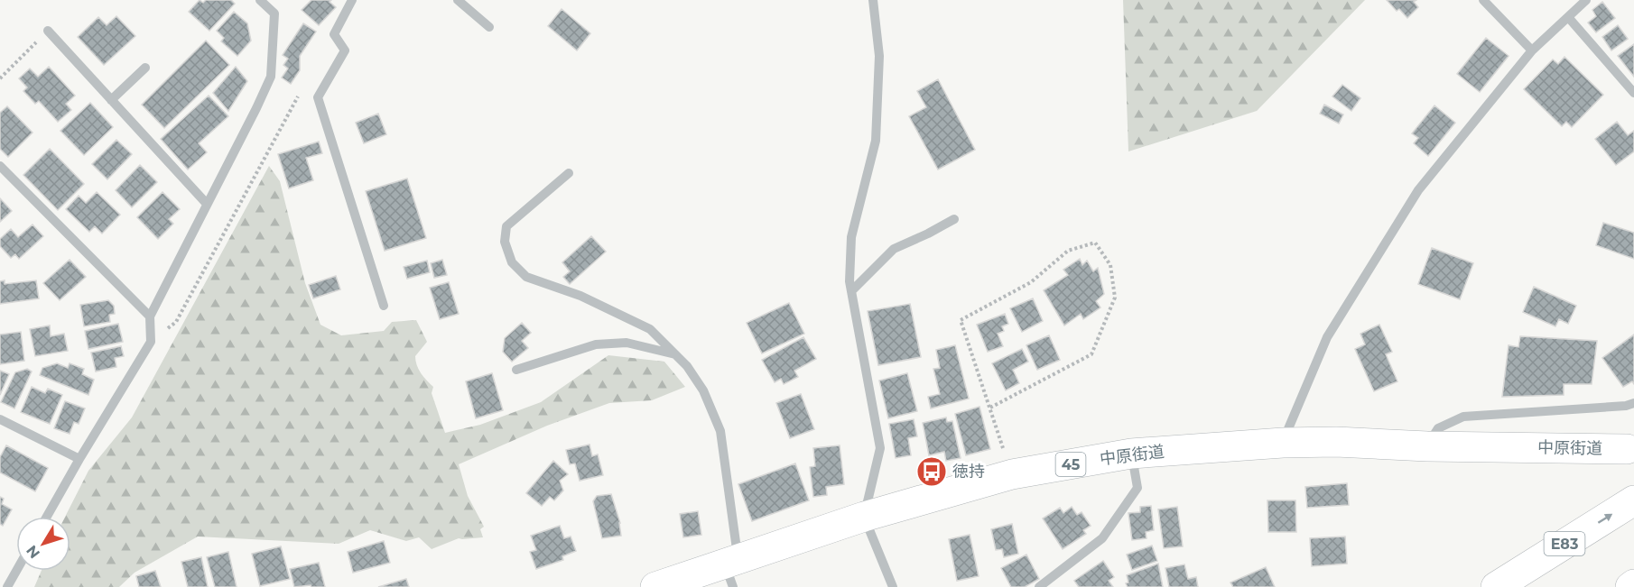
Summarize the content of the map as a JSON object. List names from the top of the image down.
{
  "streets": {
    "main road": ["中原街道", "45", "E83"]
  },
  "places": {
    "bus stop": ["徳持"]
  },
  "north": "bottom left"
}
